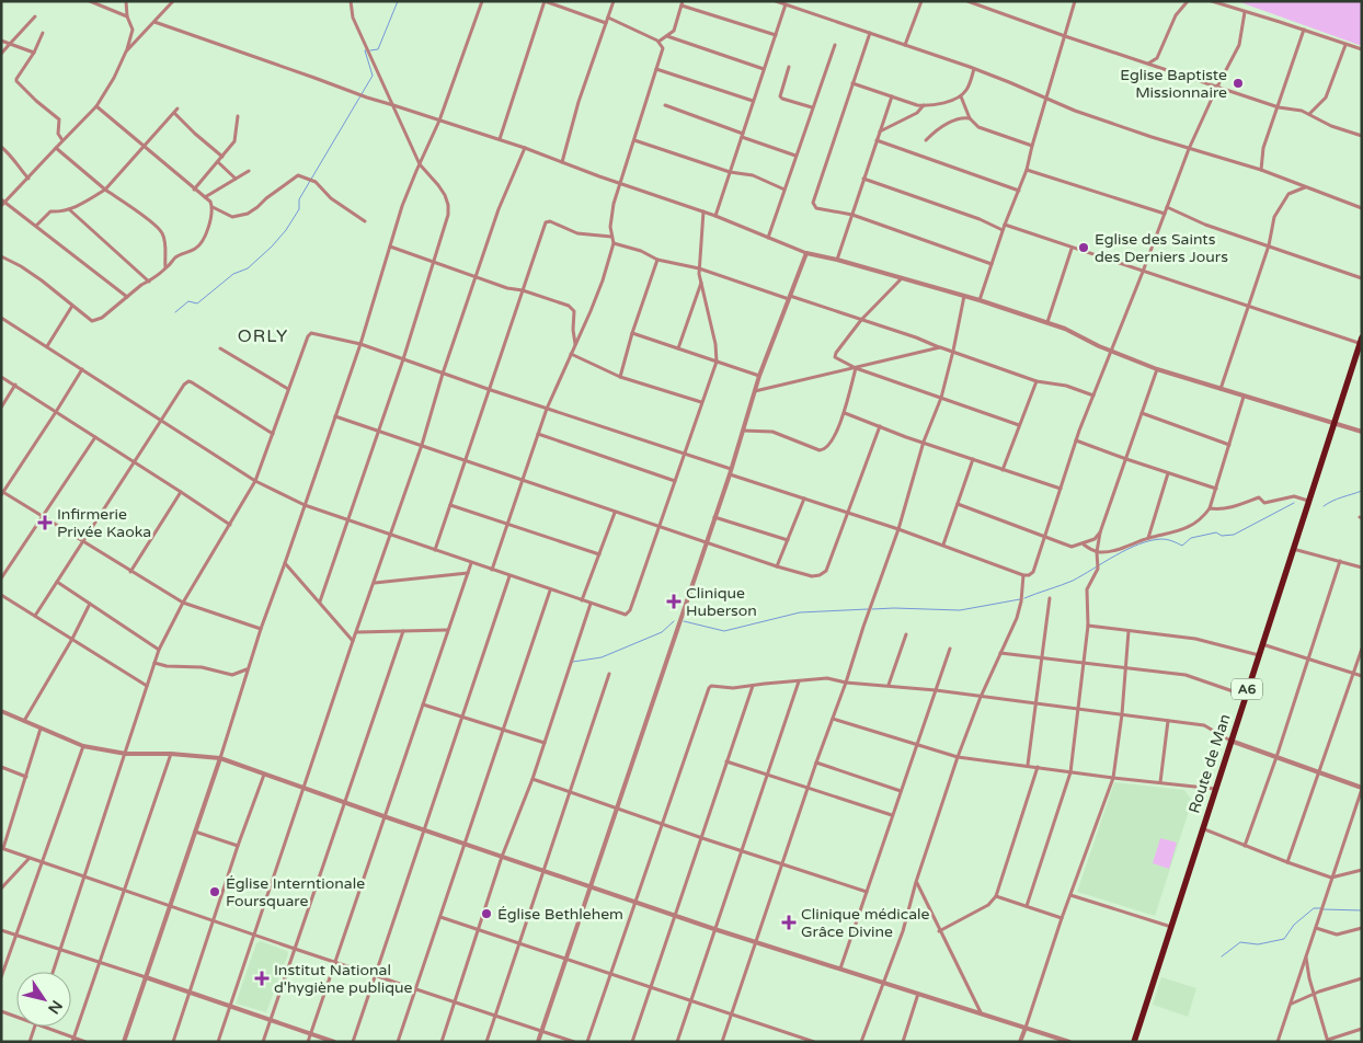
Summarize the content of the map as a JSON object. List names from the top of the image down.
{
  "streets": {
    "highway": ["A6", "Route de Man"]
  },
  "districts": ["ORLY"],
  "places": {
    "other": [
      "Eglise Baptiste Missionnaire",
      "Eglise des Saints des Derniers Jours",
      "Église Interntionale Foursquare",
      "Église Bethlehem"
    ],
    "health": [
      "Infirmerie Privée Kaoka",
      "Clinique Huberson",
      "Clinique médicale Grâce Divine",
      "Institut National d'hygiène publique"
    ]
  },
  "north": "bottom right"
}
